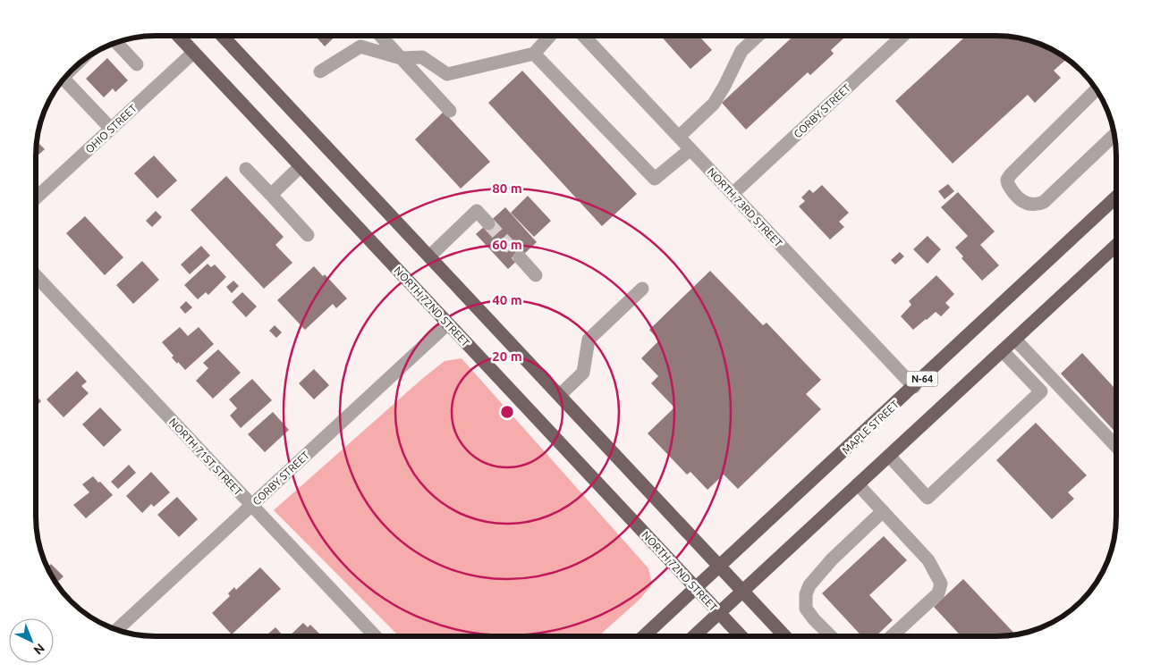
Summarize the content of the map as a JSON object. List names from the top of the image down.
{
  "streets": {
    "main road": ["NORTH 72ND STREET", "N-64", "MAPLE STREET"],
    "street": [
      "CORBY STREET",
      "OHIO STREET",
      "NORTH 73RD STREET",
      "NORTH 71ST STREET"
    ]
  },
  "crossings": [
    ["CORBY STREET", "NORTH 73RD STREET"],
    ["CORBY STREET", "NORTH 72ND STREET"],
    ["CORBY STREET", "NORTH 71ST STREET"],
    ["OHIO STREET", "NORTH 72ND STREET"],
    ["NORTH 73RD STREET", "MAPLE STREET"],
    ["NORTH 72ND STREET", "MAPLE STREET"]
  ],
  "north": "bottom right",
  "rings": [
    "80 m",
    "60 m",
    "40 m",
    "20 m"
  ]
}
